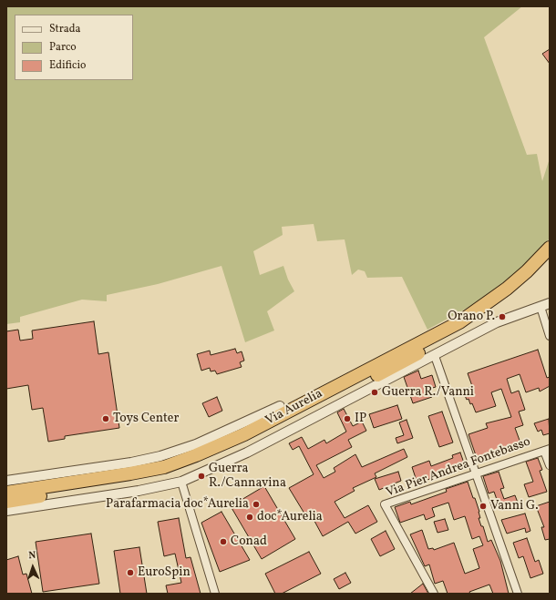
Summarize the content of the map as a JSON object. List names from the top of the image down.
{
  "streets": {
    "highway": ["Via Aurelia"],
    "street": ["Via Pier Andrea Fontebasso"]
  },
  "places": [
    "Orano P.",
    "Guerra R./Vanni",
    "Toys Center",
    "IP",
    "Guerra R./Cannavina",
    "Parafarmacia doc*Aurelia",
    "Vanni G.",
    "doc*Aurelia",
    "Conad",
    "EuroSpin"
  ],
  "legend": ["Strada", "Parco", "Edificio"],
  "north": "top"
}
